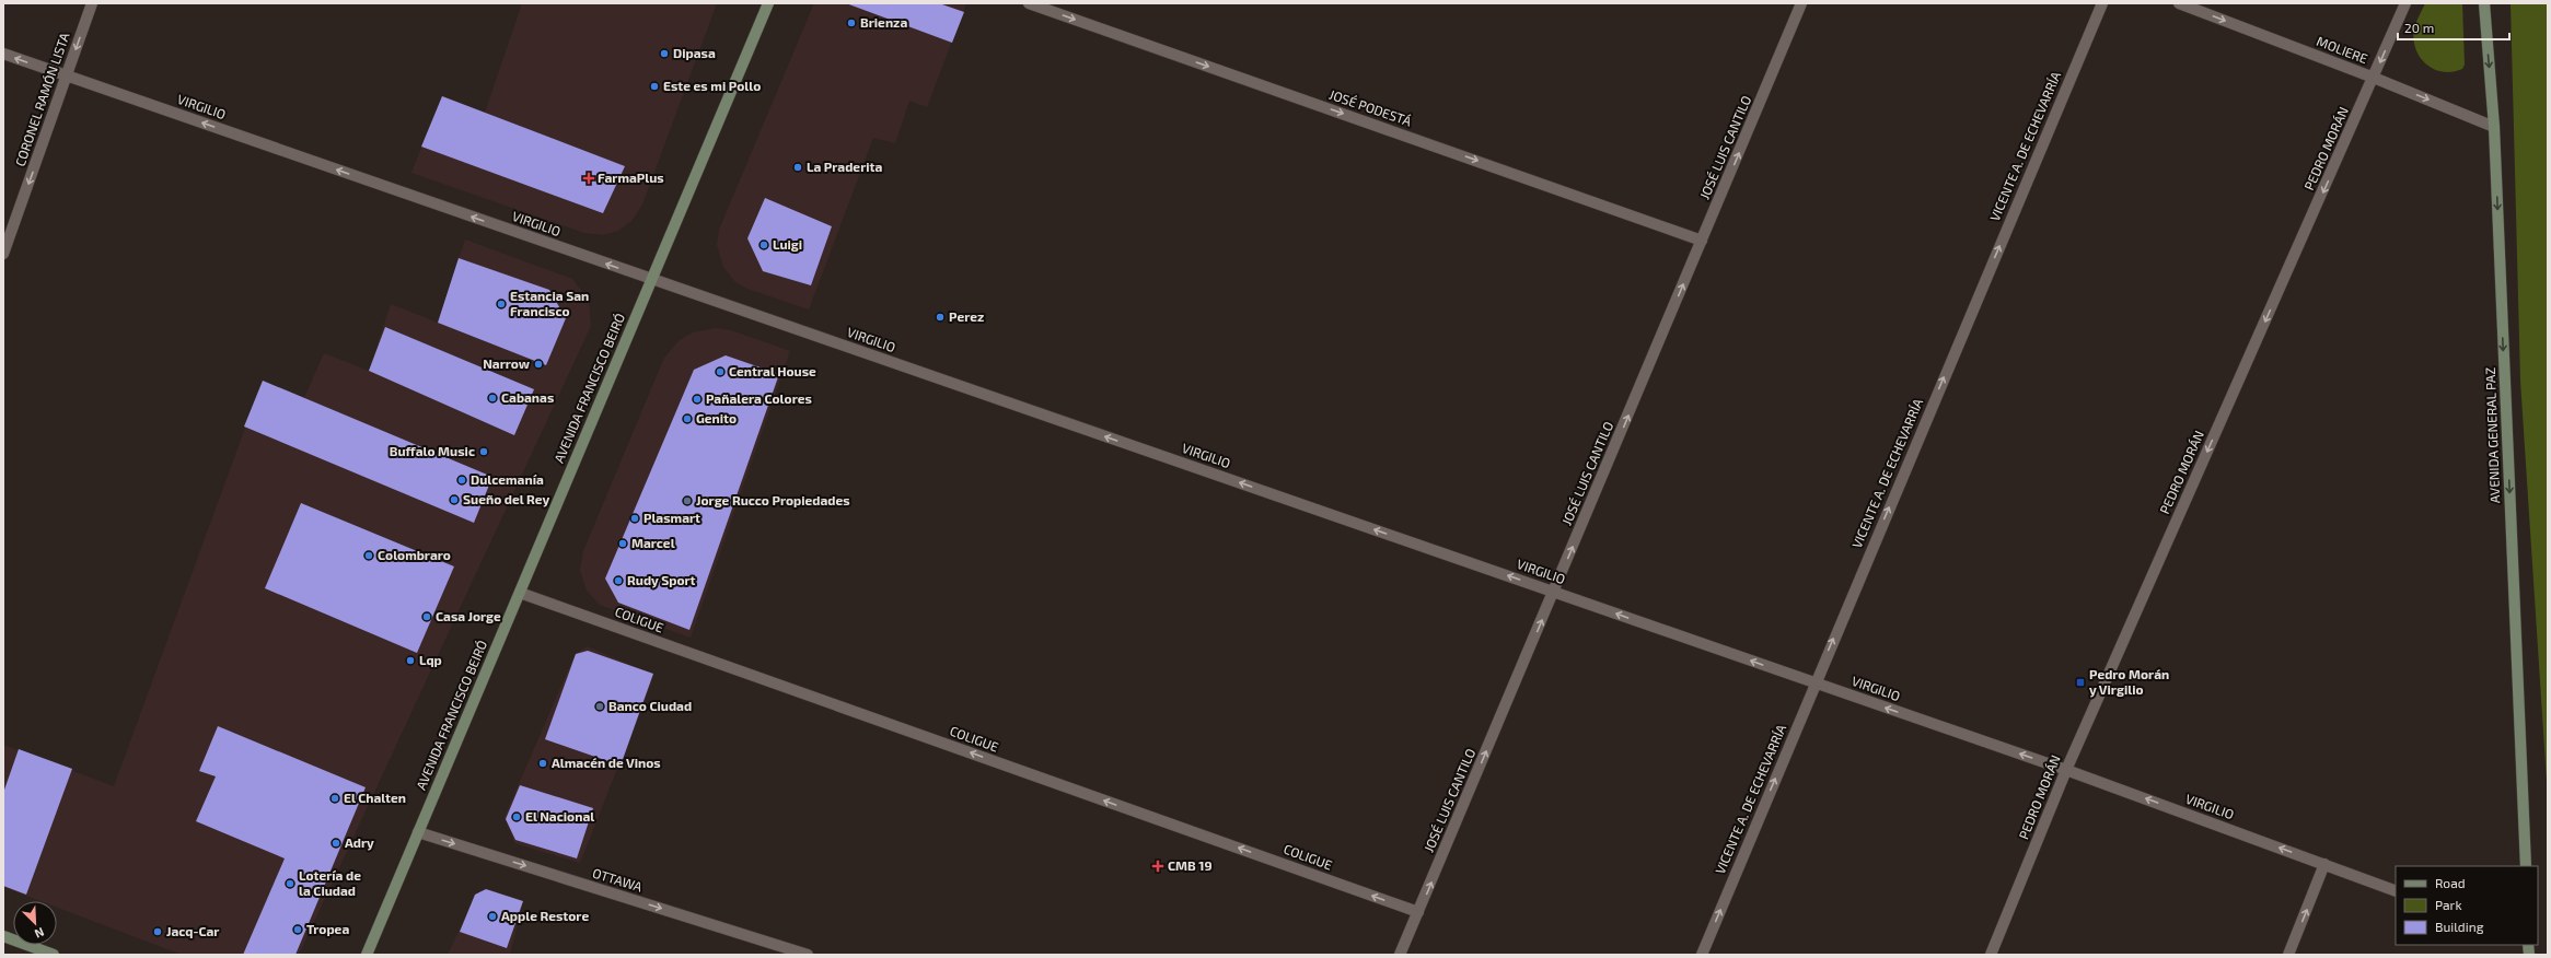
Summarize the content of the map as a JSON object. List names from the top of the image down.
{
  "streets": {
    "main road": ["AVENIDA FRANCISCO BEIRÓ", "AVENIDA GENERAL PAZ"],
    "street": [
      "MOLIERE",
      "CORONEL RAMÓN LISTA",
      "VIRGILIO",
      "JOSÉ PODESTÁ",
      "VICENTE A. DE ECHEVARRÍA",
      "JOSÉ LUIS CANTILO",
      "PEDRO MORÁN",
      "COLIGUE",
      "OTTAWA"
    ]
  },
  "crossings": [
    ["MOLIERE", "PEDRO MORÁN"],
    ["MOLIERE", "AVENIDA GENERAL PAZ"],
    ["CORONEL RAMÓN LISTA", "VIRGILIO"],
    ["VIRGILIO", "VICENTE A. DE ECHEVARRÍA"],
    ["VIRGILIO", "JOSÉ LUIS CANTILO"],
    ["VIRGILIO", "PEDRO MORÁN"],
    ["VIRGILIO", "AVENIDA FRANCISCO BEIRÓ"],
    ["JOSÉ PODESTÁ", "JOSÉ LUIS CANTILO"],
    ["JOSÉ LUIS CANTILO", "COLIGUE"],
    ["AVENIDA FRANCISCO BEIRÓ", "COLIGUE"],
    ["AVENIDA FRANCISCO BEIRÓ", "OTTAWA"]
  ],
  "one_way": [
    "MOLIERE",
    "CORONEL RAMÓN LISTA",
    "VIRGILIO",
    "JOSÉ PODESTÁ",
    "VICENTE A. DE ECHEVARRÍA",
    "JOSÉ LUIS CANTILO",
    "PEDRO MORÁN",
    "AVENIDA GENERAL PAZ",
    "COLIGUE",
    "OTTAWA"
  ],
  "places": {
    "other": [
      "Brienza",
      "Dipasa",
      "Este es mi Pollo",
      "La Praderita",
      "Luigi",
      "Estancia San Francisco",
      "Perez",
      "Narrow",
      "Central House",
      "Cabanas",
      "Pañalera Colores",
      "Genito",
      "Buffalo Music",
      "Dulcemanía",
      "Sueño del Rey",
      "Jorge Rucco Propiedades",
      "Plasmart",
      "Marcel",
      "Colombraro",
      "Rudy Sport",
      "Casa Jorge",
      "Lqp",
      "Banco Ciudad",
      "Almacén de Vinos",
      "El Chalten",
      "El Nacional",
      "Adry",
      "Lotería de la Ciudad",
      "Apple Restore",
      "Tropea",
      "Jacq-Car"
    ],
    "health": ["FarmaPlus", "CMB 19"],
    "transit": ["Pedro Morán y Virgilio"]
  },
  "legend": ["Road", "Park", "Building"],
  "scale_bar": "20 m",
  "north": "bottom right"
}
